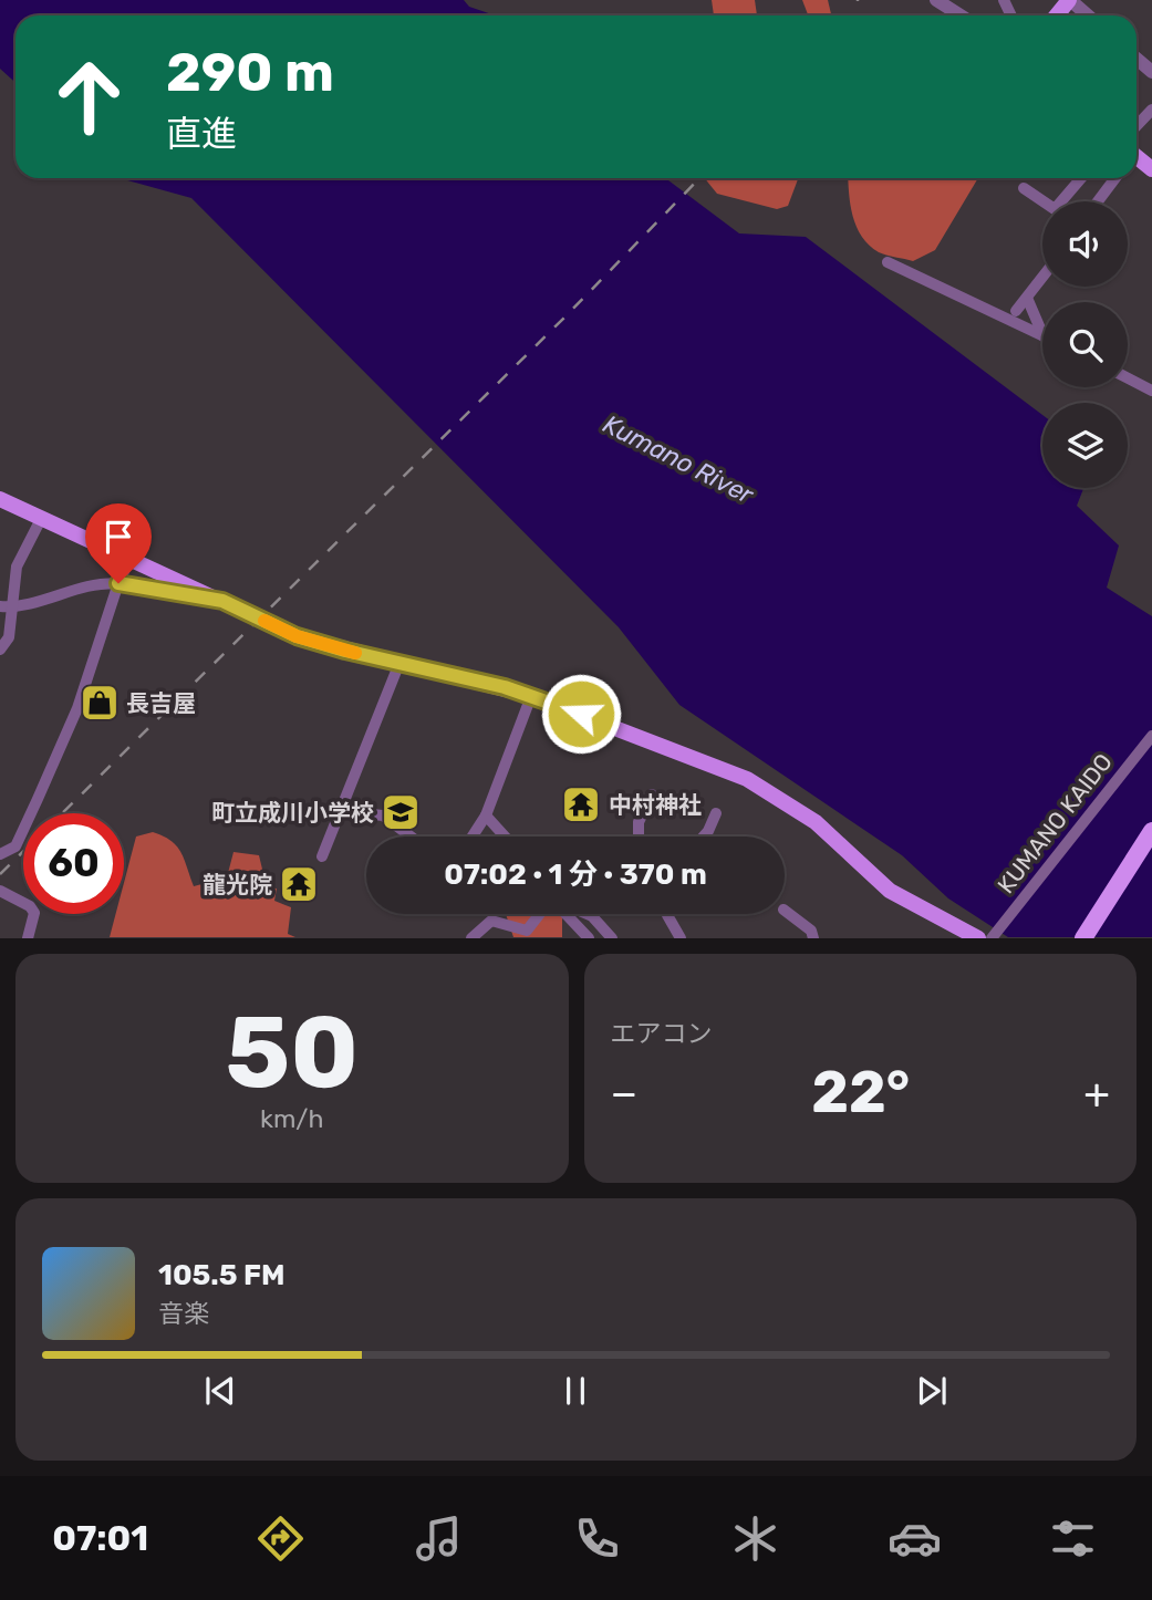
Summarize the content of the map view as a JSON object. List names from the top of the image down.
{
  "streets": {
    "street": ["KUMANO KAIDO"]
  },
  "water": ["Kumano River"],
  "places": {
    "shop": ["長吉屋"],
    "temple": ["中村神社", "龍光院"],
    "school or university": ["町立成川小学校"]
  },
  "page": {
    "turn": ["290 m", "直進"],
    "limit": "60",
    "trip": "07:02 · 1 分 · 370 m",
    "tile": [
      ["50", "km/h"],
      "エアコン"
    ],
    "heat": ["−", "22°", "+"],
    "song": ["105.5 FM", "音楽"],
    "tabs": "07:01"
  }
}
